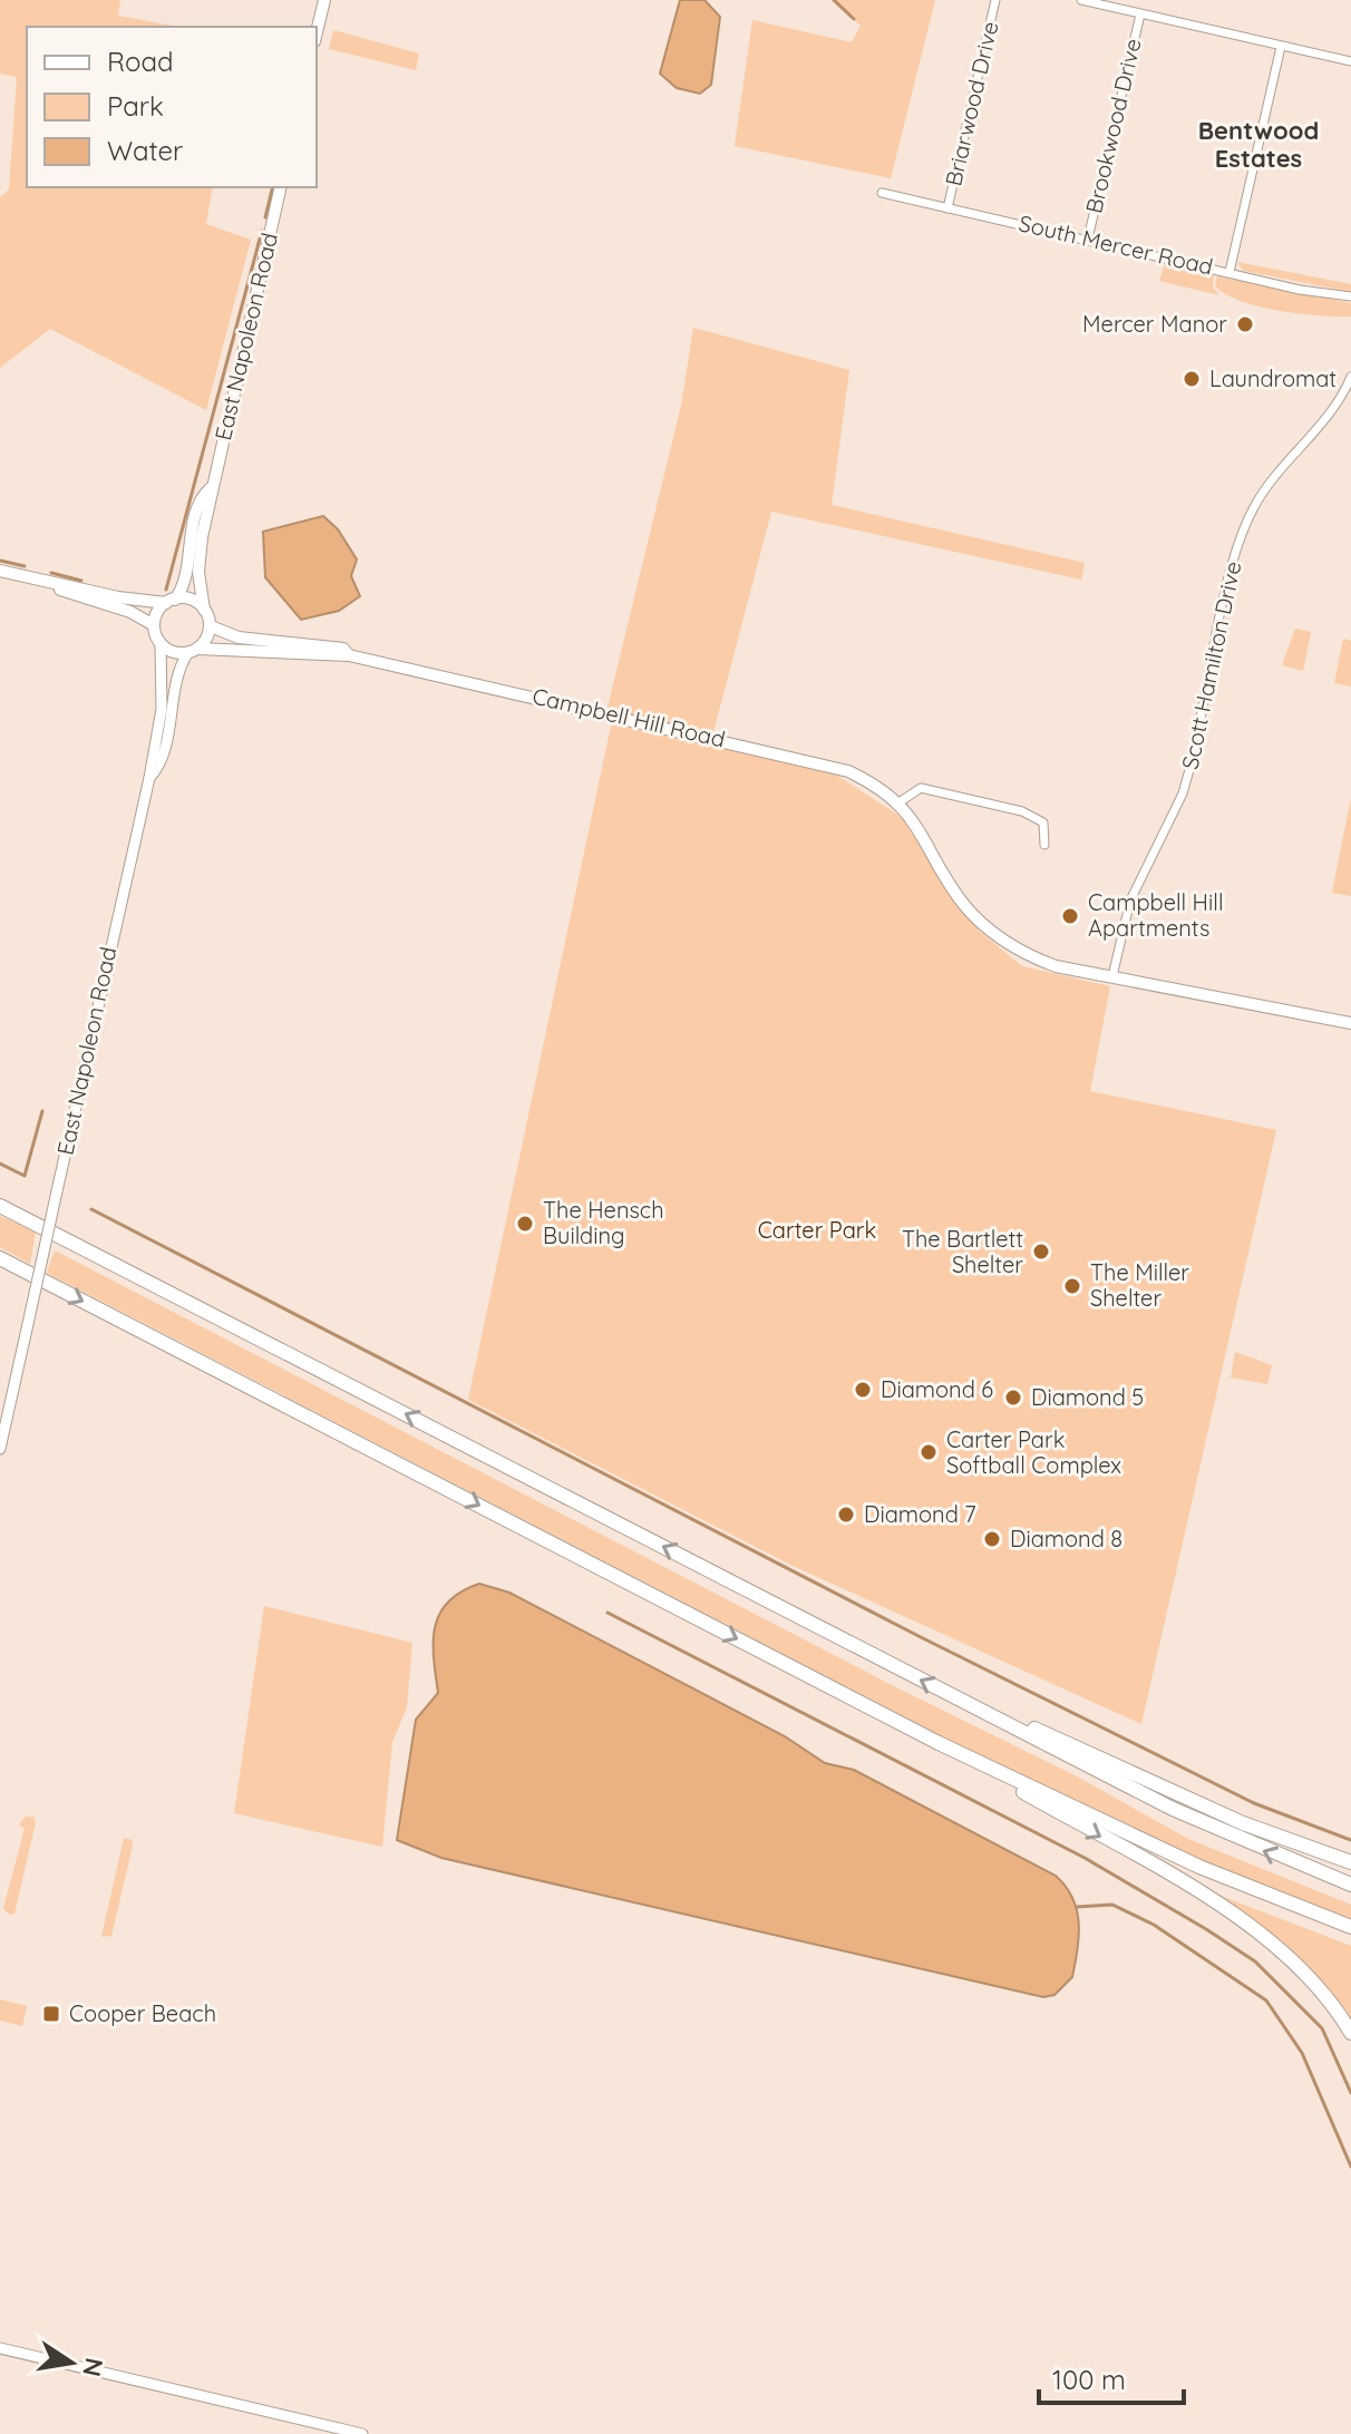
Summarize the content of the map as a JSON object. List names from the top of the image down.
{
  "streets": {
    "main road": ["East Napoleon Road", "Campbell Hill Road"],
    "street": [
      "Briarwood Drive",
      "Brookwood Drive",
      "South Mercer Road",
      "Scott Hamilton Drive"
    ]
  },
  "crossings": [
    ["Briarwood Drive", "South Mercer Road"],
    ["Brookwood Drive", "South Mercer Road"],
    ["East Napoleon Road", "Campbell Hill Road"],
    ["Scott Hamilton Drive", "Campbell Hill Road"]
  ],
  "districts": ["Bentwood Estates"],
  "parks": ["Carter Park"],
  "places": {
    "other": [
      "Mercer Manor",
      "Laundromat",
      "Campbell Hill Apartments",
      "The Hensch Building",
      "The Bartlett Shelter",
      "The Miller Shelter",
      "Diamond 6",
      "Diamond 5",
      "Carter Park Softball Complex",
      "Diamond 7",
      "Diamond 8"
    ],
    "transit": ["Cooper Beach"]
  },
  "legend": ["Road", "Park", "Water"],
  "scale_bar": "100 m",
  "north": "right"
}
